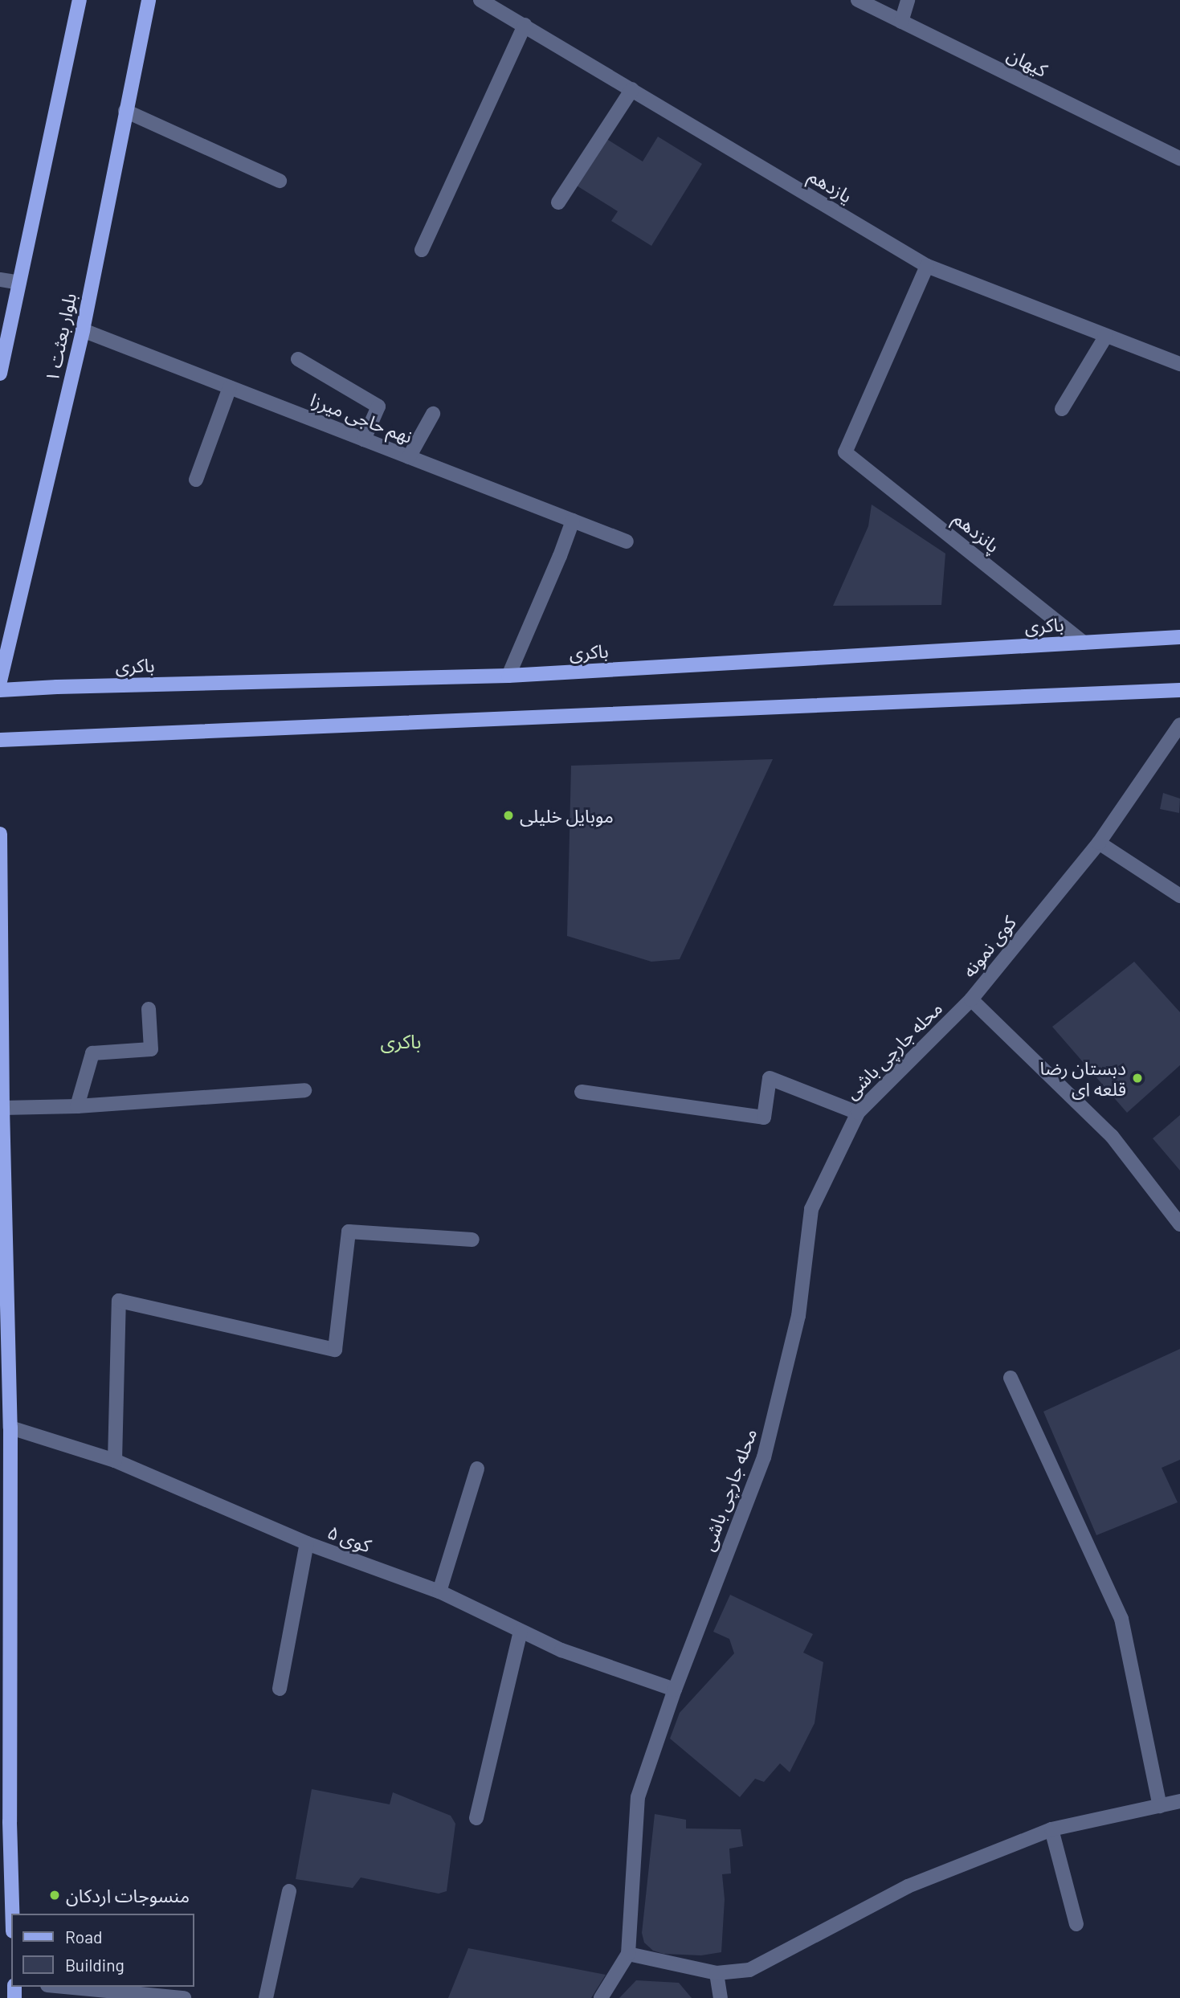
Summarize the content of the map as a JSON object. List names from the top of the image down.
{
  "streets": {
    "main road": ["بلوار بعثت ۱", "باکری"],
    "street": [
      "کیهان",
      "یازدهم",
      "نهم حاجی میرزا",
      "پانزدهم",
      "کوی نمونه",
      "محله جارچی باشی",
      "کوی ۵"
    ]
  },
  "crossings": [
    ["یازدهم", "پانزدهم"],
    ["بلوار بعثت ۱", "نهم حاجی میرزا"],
    ["پانزدهم", "باکری"],
    ["کوی نمونه", "محله جارچی باشی"],
    ["محله جارچی باشی", "کوی ۵"]
  ],
  "districts": ["باکری"],
  "places": ["موبایل خلیلی", "دبستان رضا قلعه ای", "منسوجات اردکان"],
  "legend": ["Road", "Building"]
}
